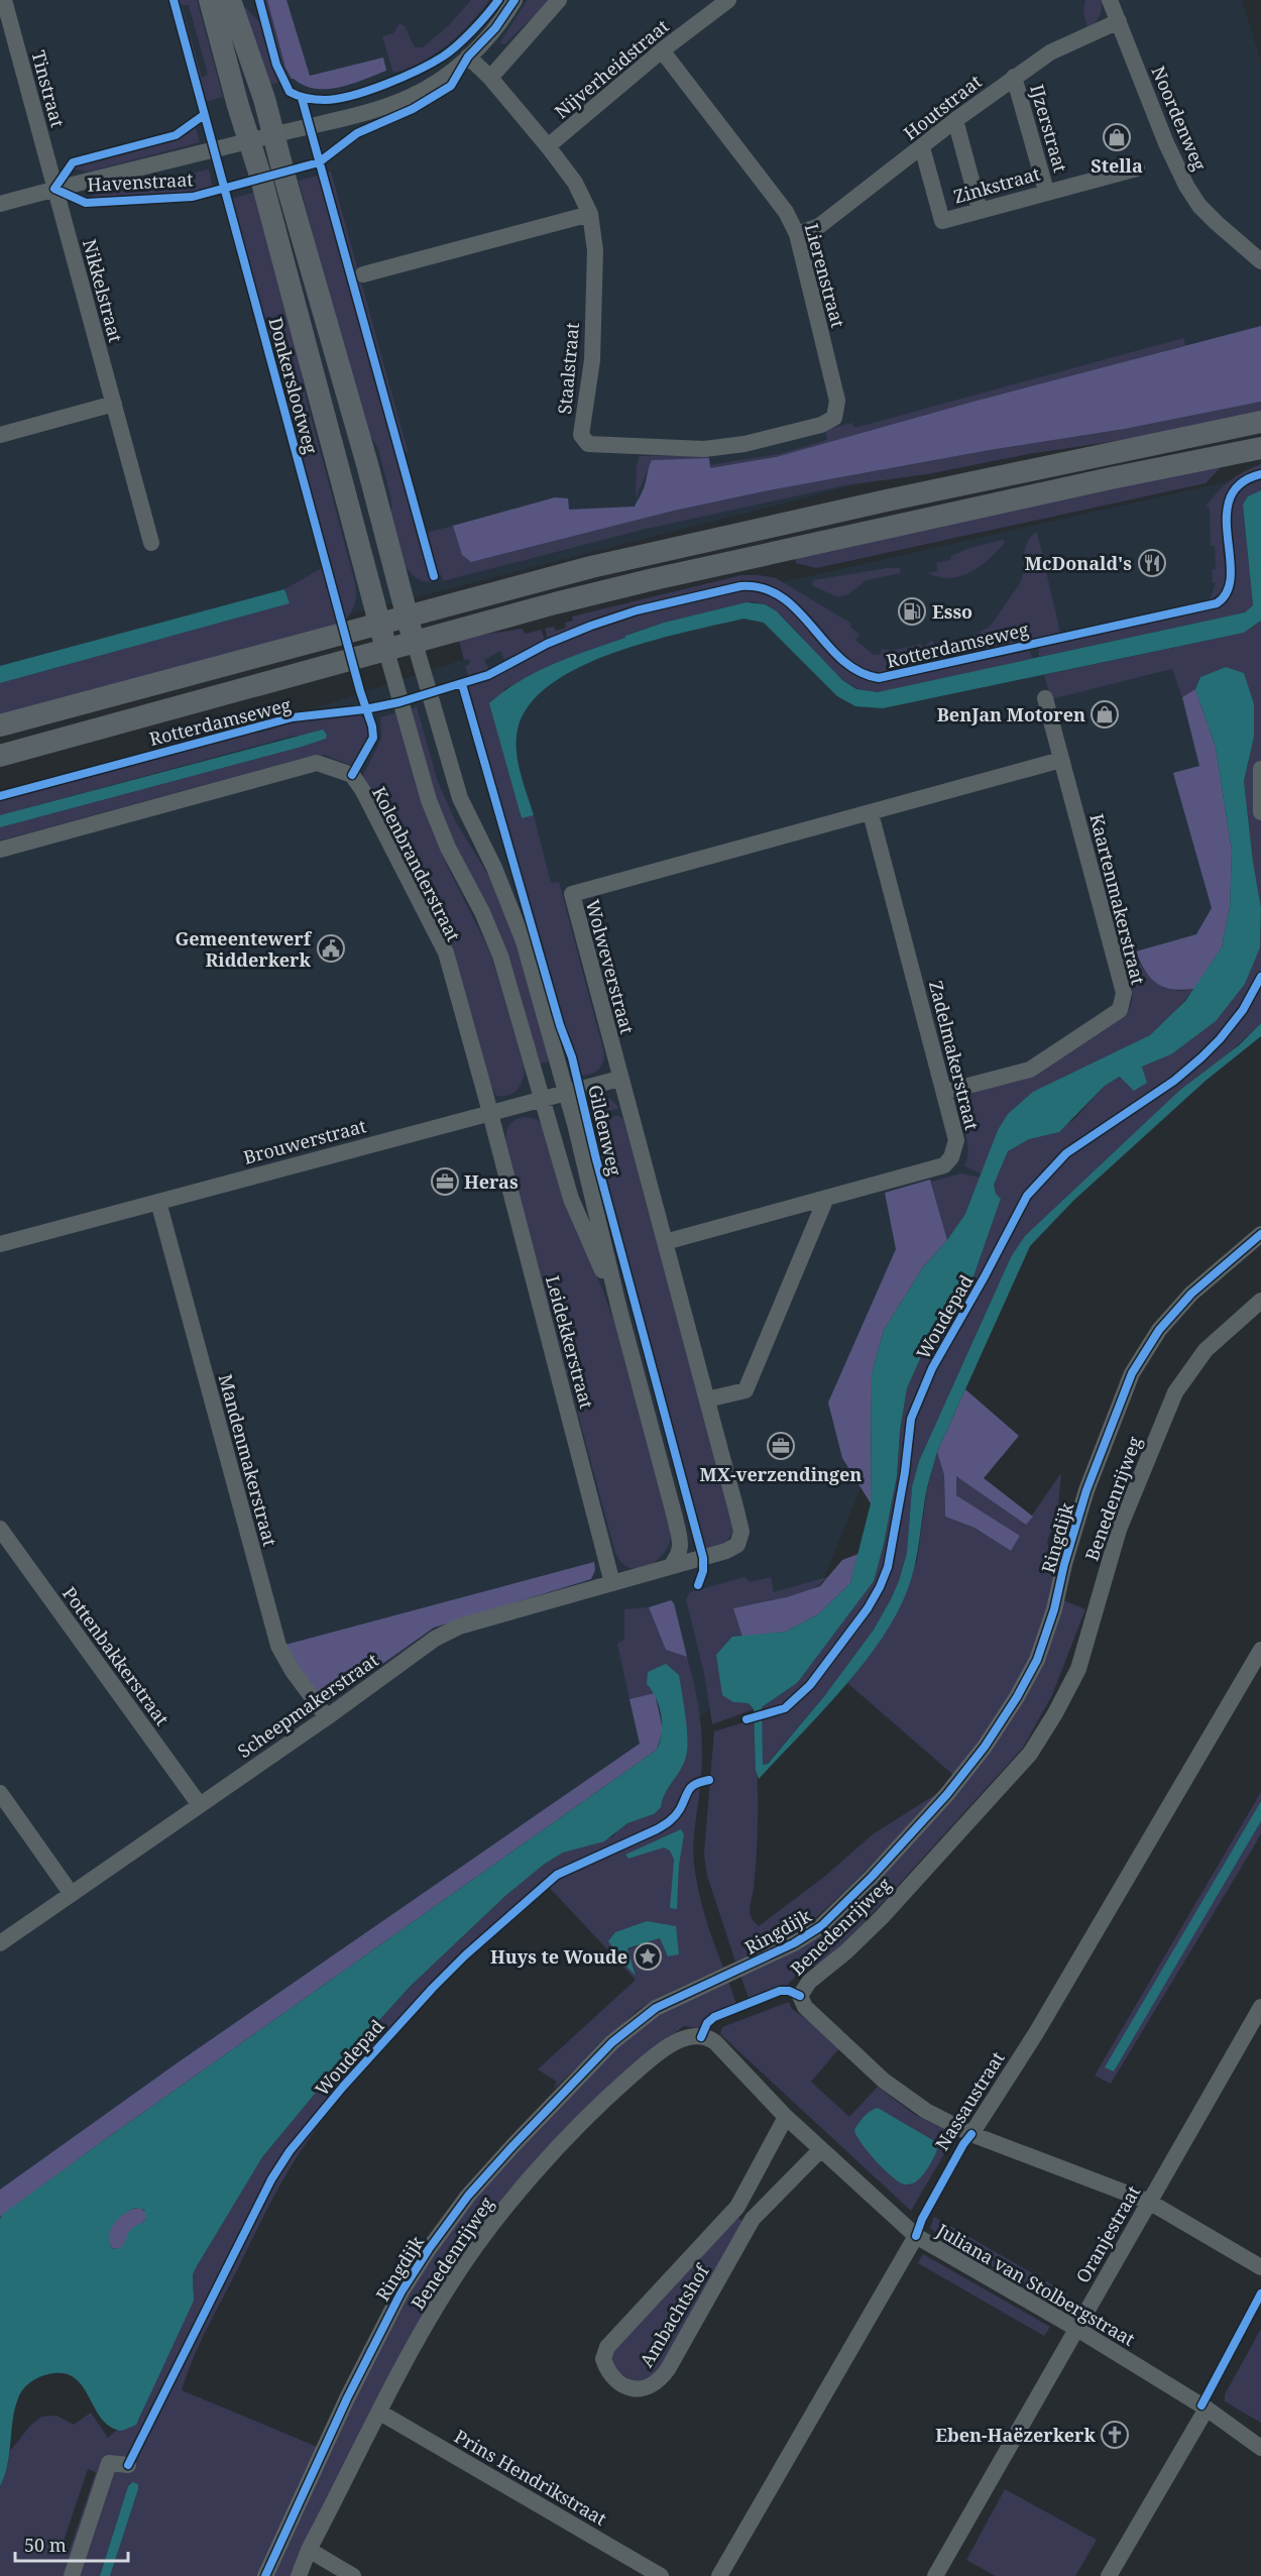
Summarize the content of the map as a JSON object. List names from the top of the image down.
{
  "streets": {
    "main road": ["Donkerslootweg", "Rotterdamseweg"],
    "street": [
      "Nijverheidstraat",
      "Tinstraat",
      "Houtstraat",
      "Noordenweg",
      "IJzerstraat",
      "Havenstraat",
      "Zinkstraat",
      "Lierenstraat",
      "Nikkelstraat",
      "Staalstraat",
      "Kolenbranderstraat",
      "Kaartenmakerstraat",
      "Wolweverstraat",
      "Zadelmakerstraat",
      "Gildenweg",
      "Brouwerstraat",
      "Leidekkerstraat",
      "Mandenmakerstraat",
      "Benedenrijweg",
      "Ringdijk",
      "Pottenbakkerstraat",
      "Scheepmakerstraat",
      "Nassaustraat",
      "Oranjestraat",
      "Juliana van Stolbergstraat",
      "Ambachtshof",
      "Prins Hendrikstraat"
    ],
    "cycle path": ["Woudepad"]
  },
  "crossings": [
    ["Nijverheidstraat", "Lierenstraat"],
    ["Nijverheidstraat", "Staalstraat"],
    ["Tinstraat", "Havenstraat"],
    ["Tinstraat", "Nikkelstraat"],
    ["Houtstraat", "Noordenweg"],
    ["Houtstraat", "IJzerstraat"],
    ["Houtstraat", "Zinkstraat"],
    ["Houtstraat", "Lierenstraat"],
    ["IJzerstraat", "Zinkstraat"],
    ["Havenstraat", "Nikkelstraat"],
    ["Havenstraat", "Staalstraat"],
    ["Havenstraat", "Donkerslootweg"],
    ["Lierenstraat", "Staalstraat"],
    ["Donkerslootweg", "Rotterdamseweg"],
    ["Donkerslootweg", "Gildenweg"],
    ["Rotterdamseweg", "Gildenweg"],
    ["Kolenbranderstraat", "Brouwerstraat"],
    ["Kolenbranderstraat", "Leidekkerstraat"],
    ["Kaartenmakerstraat", "Wolweverstraat"],
    ["Kaartenmakerstraat", "Zadelmakerstraat"],
    ["Wolweverstraat", "Zadelmakerstraat"],
    ["Wolweverstraat", "Gildenweg"],
    ["Wolweverstraat", "Brouwerstraat"],
    ["Wolweverstraat", "Scheepmakerstraat"],
    ["Gildenweg", "Brouwerstraat"],
    ["Gildenweg", "Scheepmakerstraat"],
    ["Brouwerstraat", "Leidekkerstraat"],
    ["Brouwerstraat", "Mandenmakerstraat"],
    ["Leidekkerstraat", "Scheepmakerstraat"],
    ["Mandenmakerstraat", "Scheepmakerstraat"],
    ["Benedenrijweg", "Nassaustraat"],
    ["Benedenrijweg", "Juliana van Stolbergstraat"],
    ["Benedenrijweg", "Prins Hendrikstraat"],
    ["Pottenbakkerstraat", "Scheepmakerstraat"],
    ["Oranjestraat", "Juliana van Stolbergstraat"],
    ["Juliana van Stolbergstraat", "Ambachtshof"]
  ],
  "places": {
    "shop": ["Stella", "BenJan Motoren"],
    "restaurant": ["McDonald's"],
    "fuel station": ["Esso"],
    "public building": ["Gemeentewerf Ridderkerk"],
    "office": ["Heras", "MX-verzendingen"],
    "place": ["Huys te Woude"],
    "church": ["Eben-Haëzerkerk"]
  },
  "scale_bar": "50 m"
}
